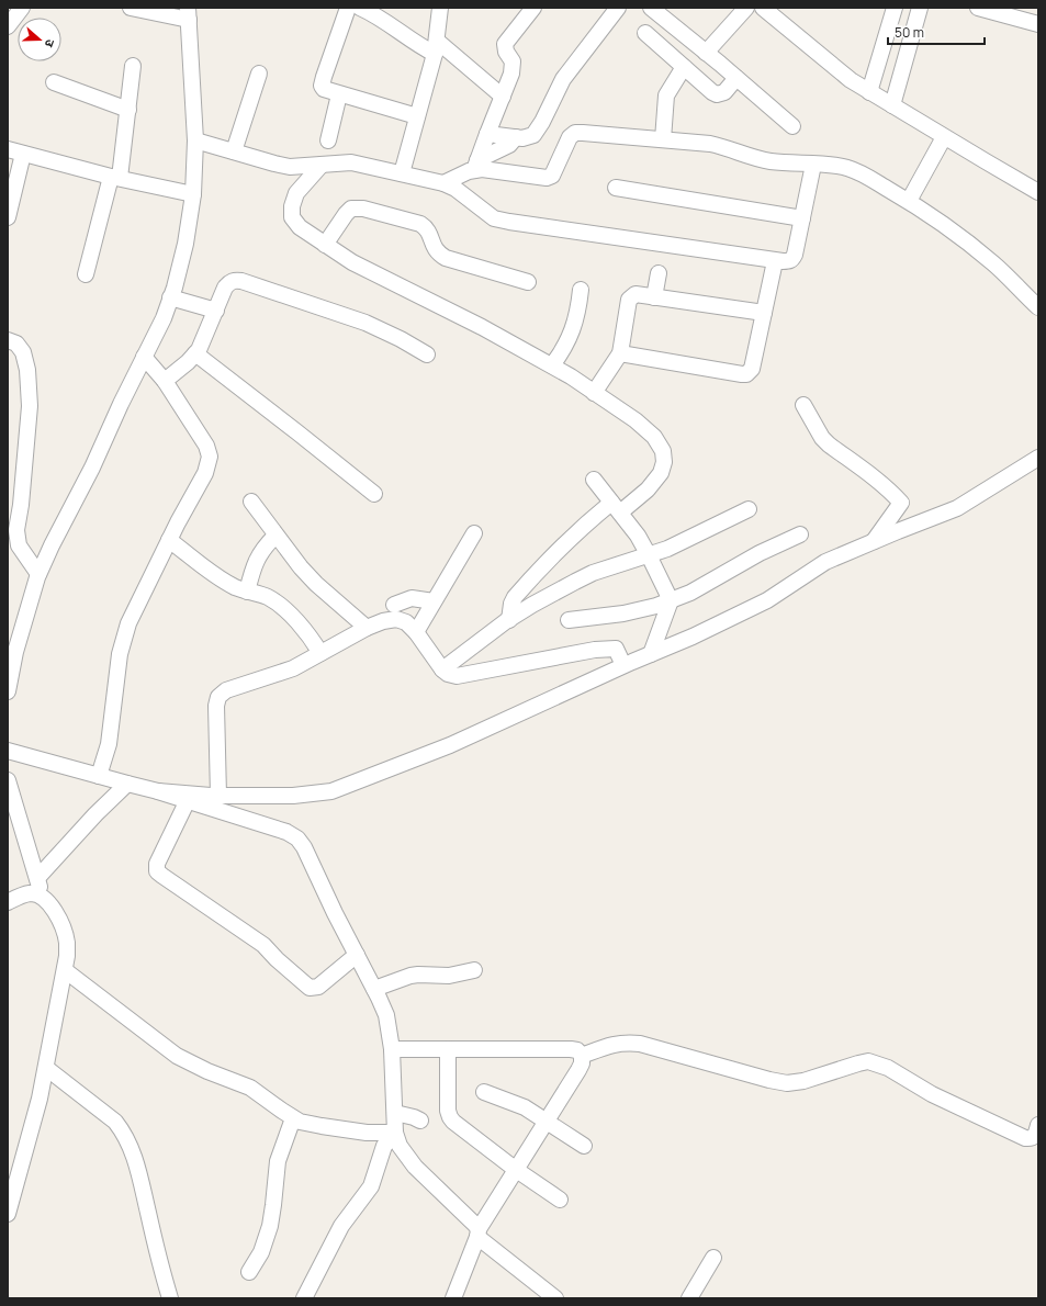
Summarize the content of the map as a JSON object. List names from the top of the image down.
{
  "scale_bar": "50 m",
  "north": "right"
}
